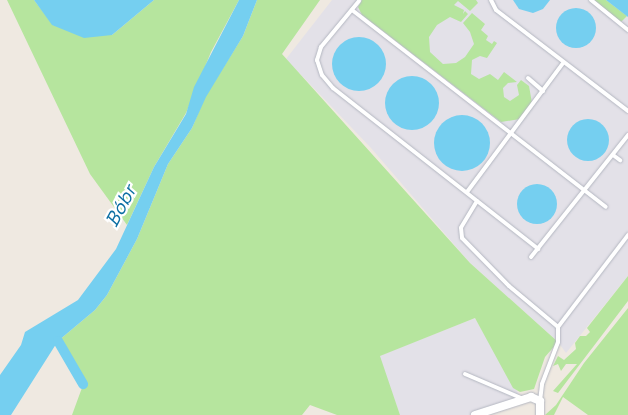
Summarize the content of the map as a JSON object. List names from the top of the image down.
{
  "water": ["Bóbr"]
}
